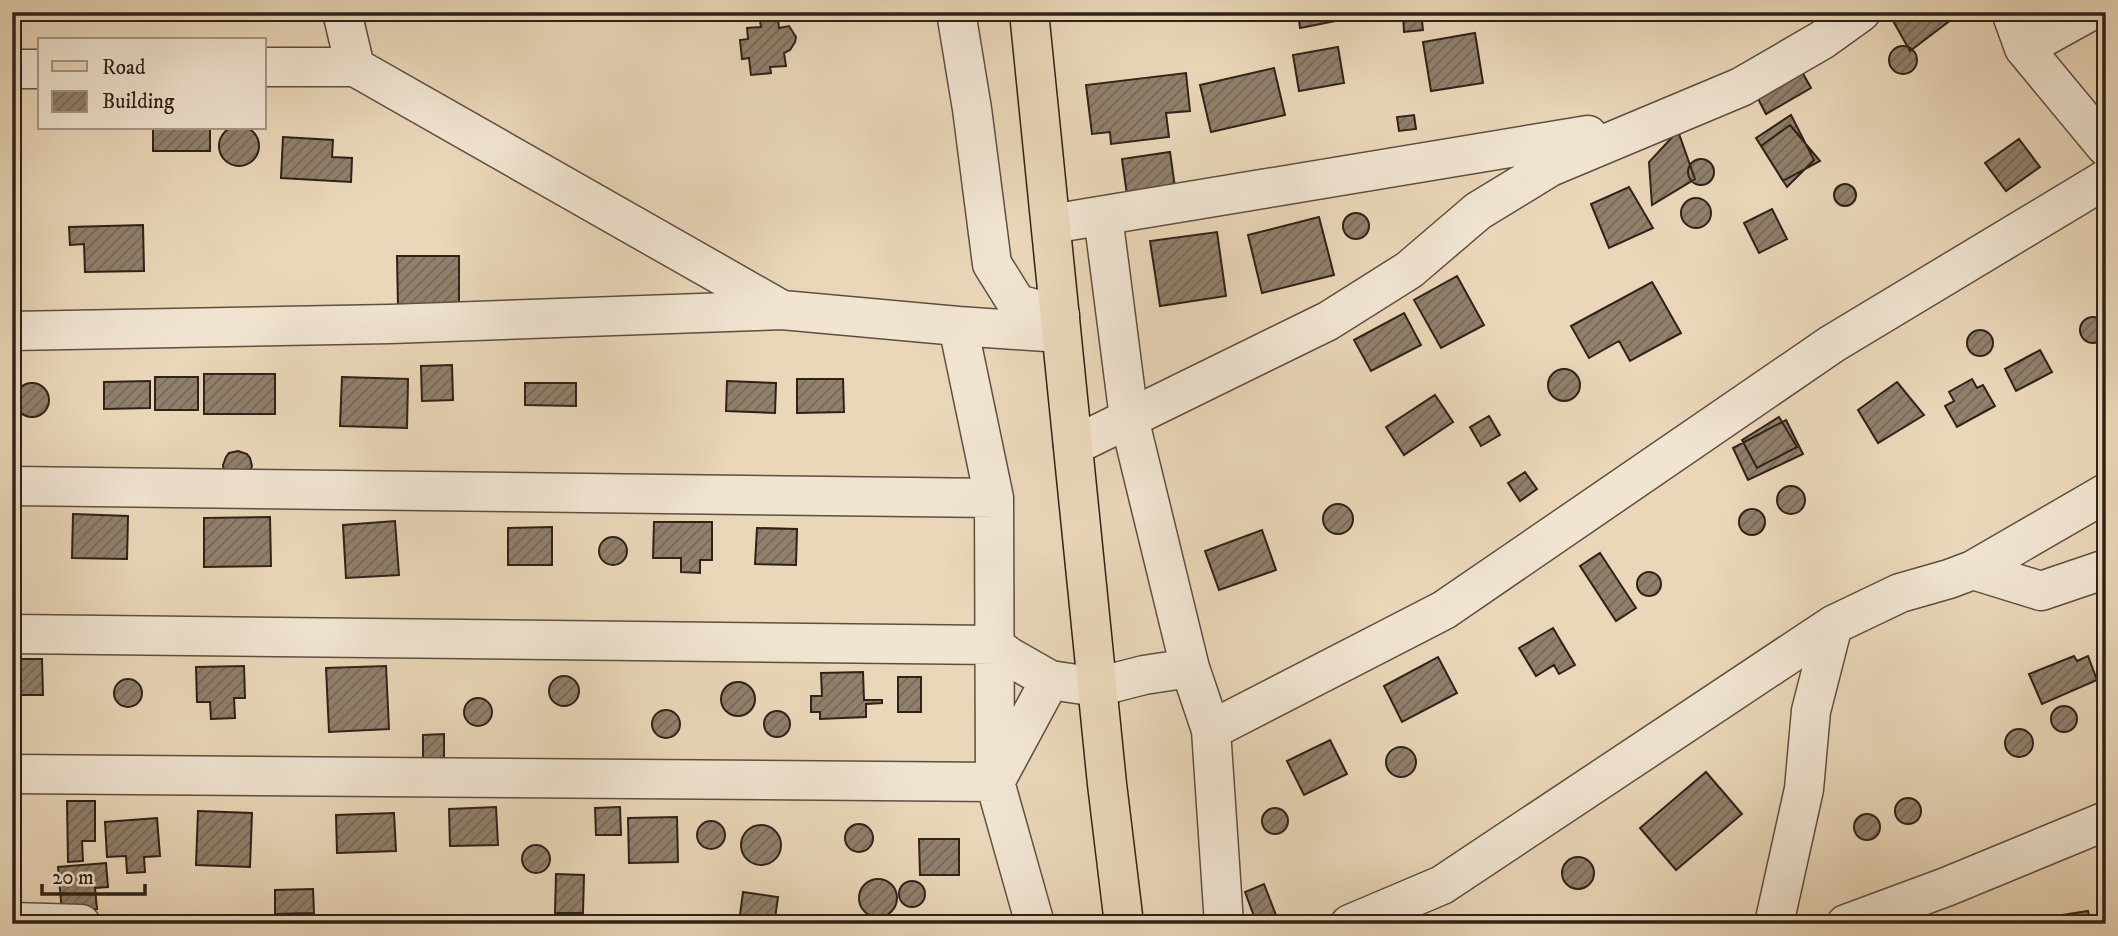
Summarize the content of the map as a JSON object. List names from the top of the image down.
{
  "legend": ["Road", "Building"],
  "scale_bar": "20 m"
}
